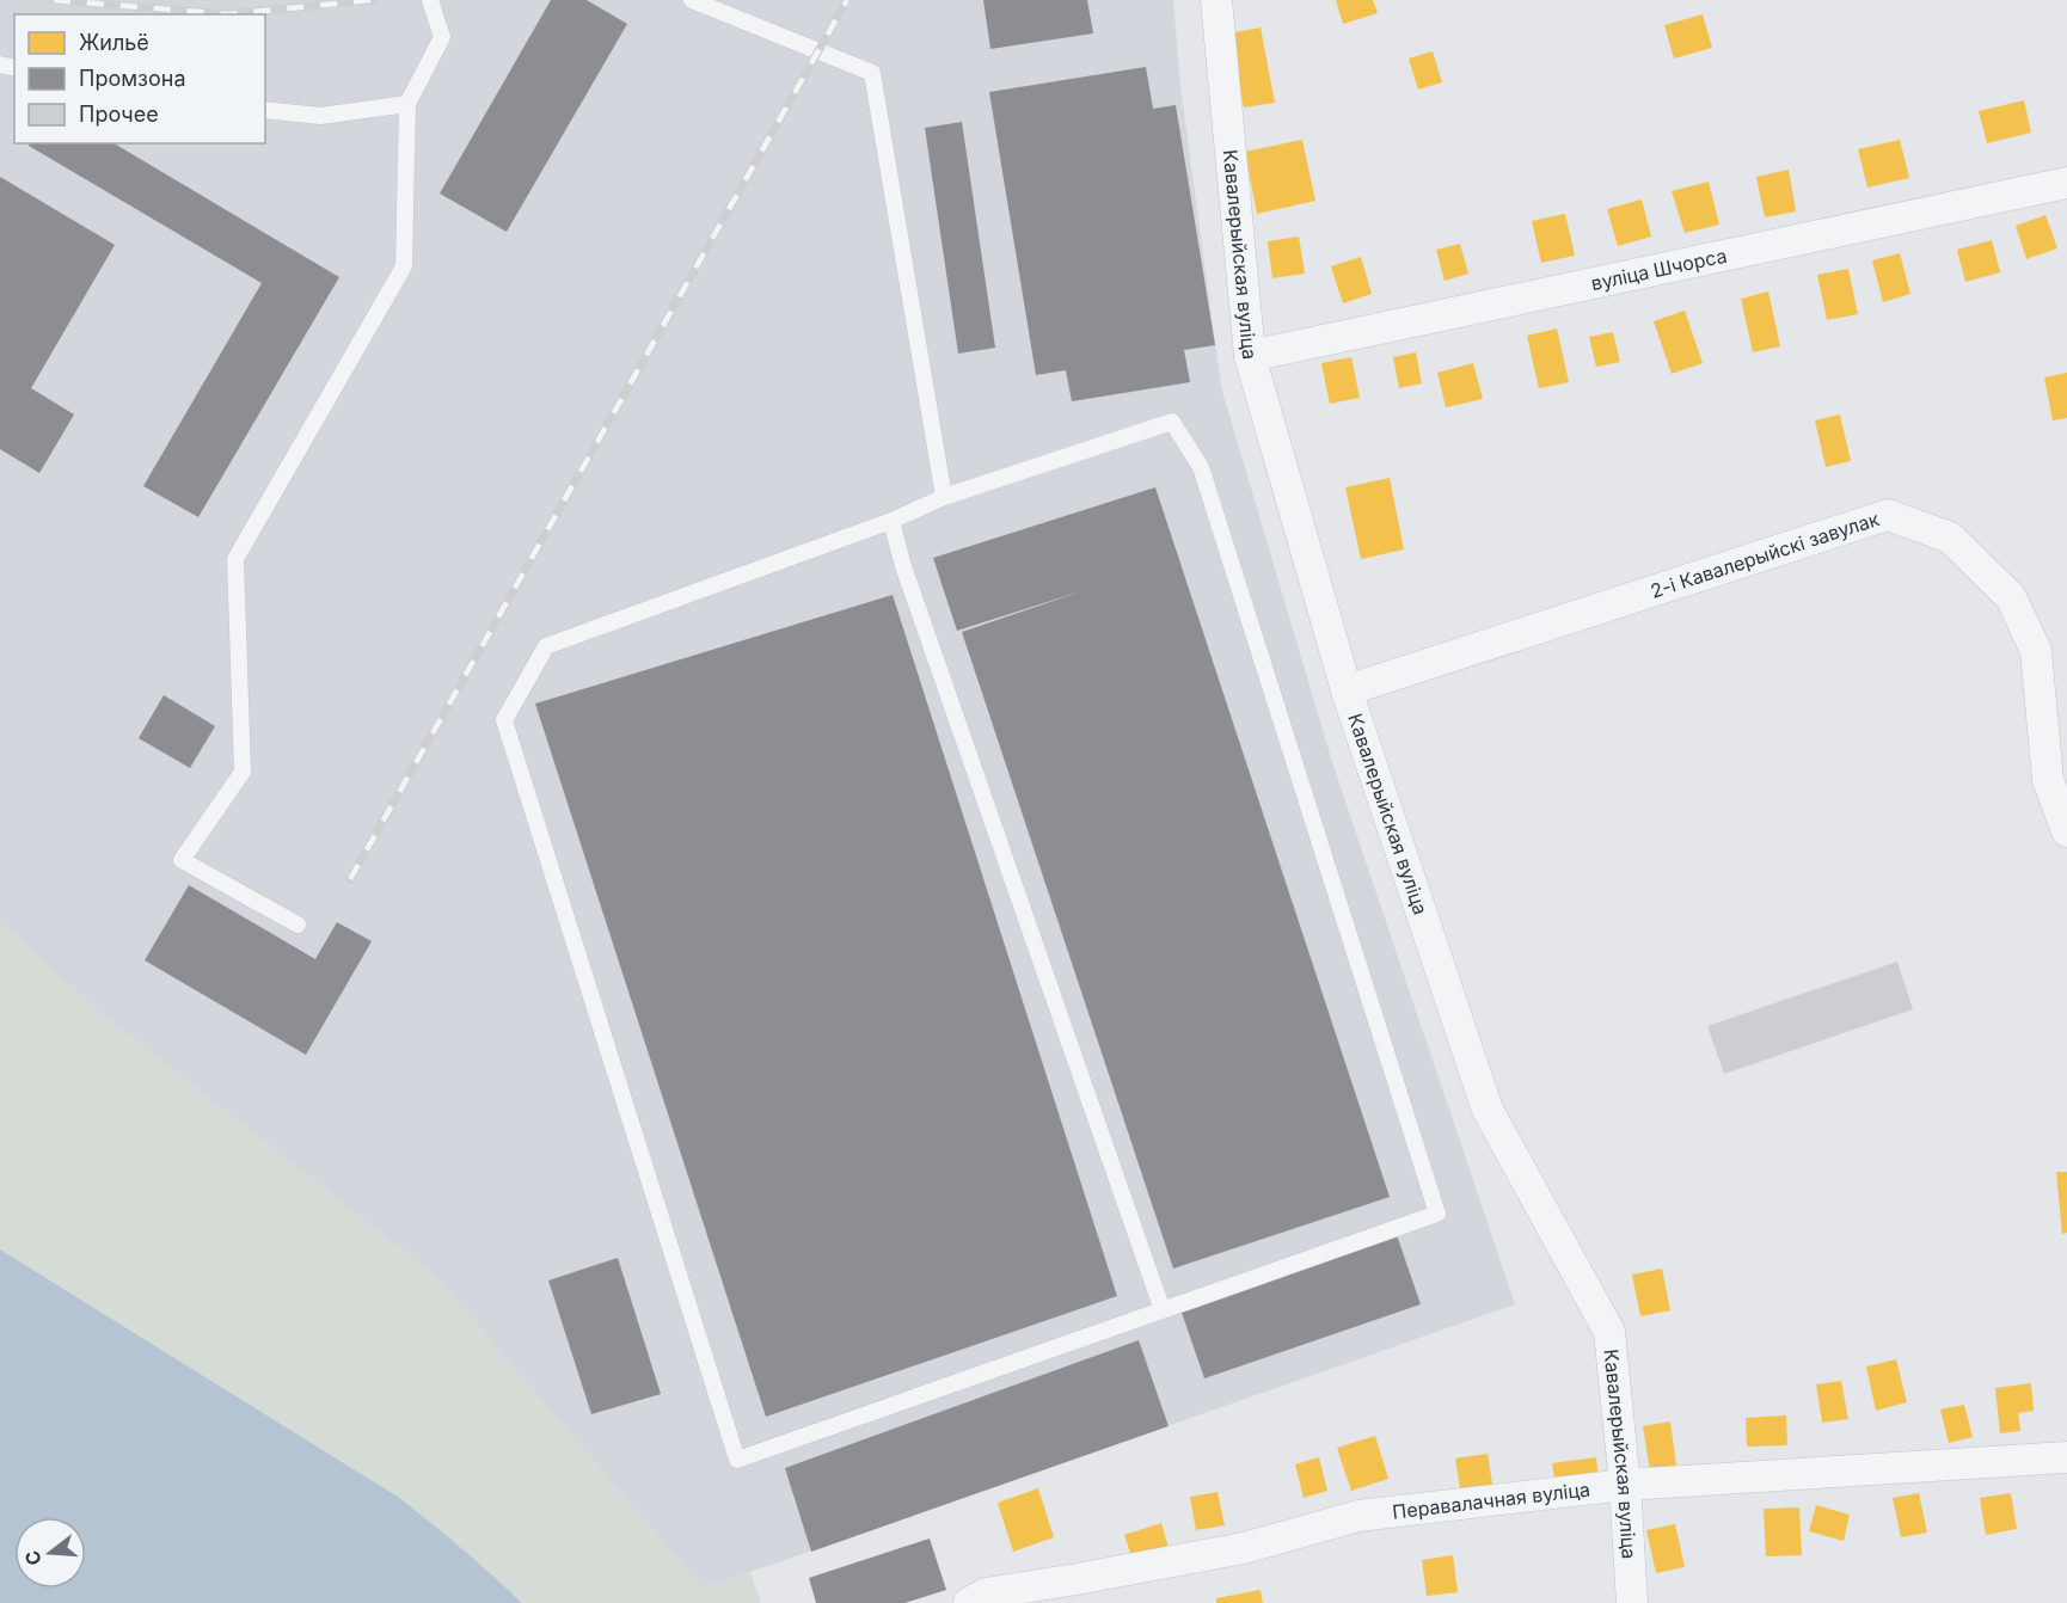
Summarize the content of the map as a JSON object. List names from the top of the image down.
{
  "streets": {
    "street": [
      "Кавалерыйская вуліца",
      "вуліца Шчорса",
      "2-і Кавалерыйскі завулак",
      "Перавалачная вуліца"
    ]
  },
  "crossings": [
    ["Кавалерыйская вуліца", "вуліца Шчорса"],
    ["Кавалерыйская вуліца", "2-і Кавалерыйскі завулак"],
    ["Кавалерыйская вуліца", "Перавалачная вуліца"]
  ],
  "legend": ["Жильё", "Промзона", "Прочее"],
  "north": "left"
}
